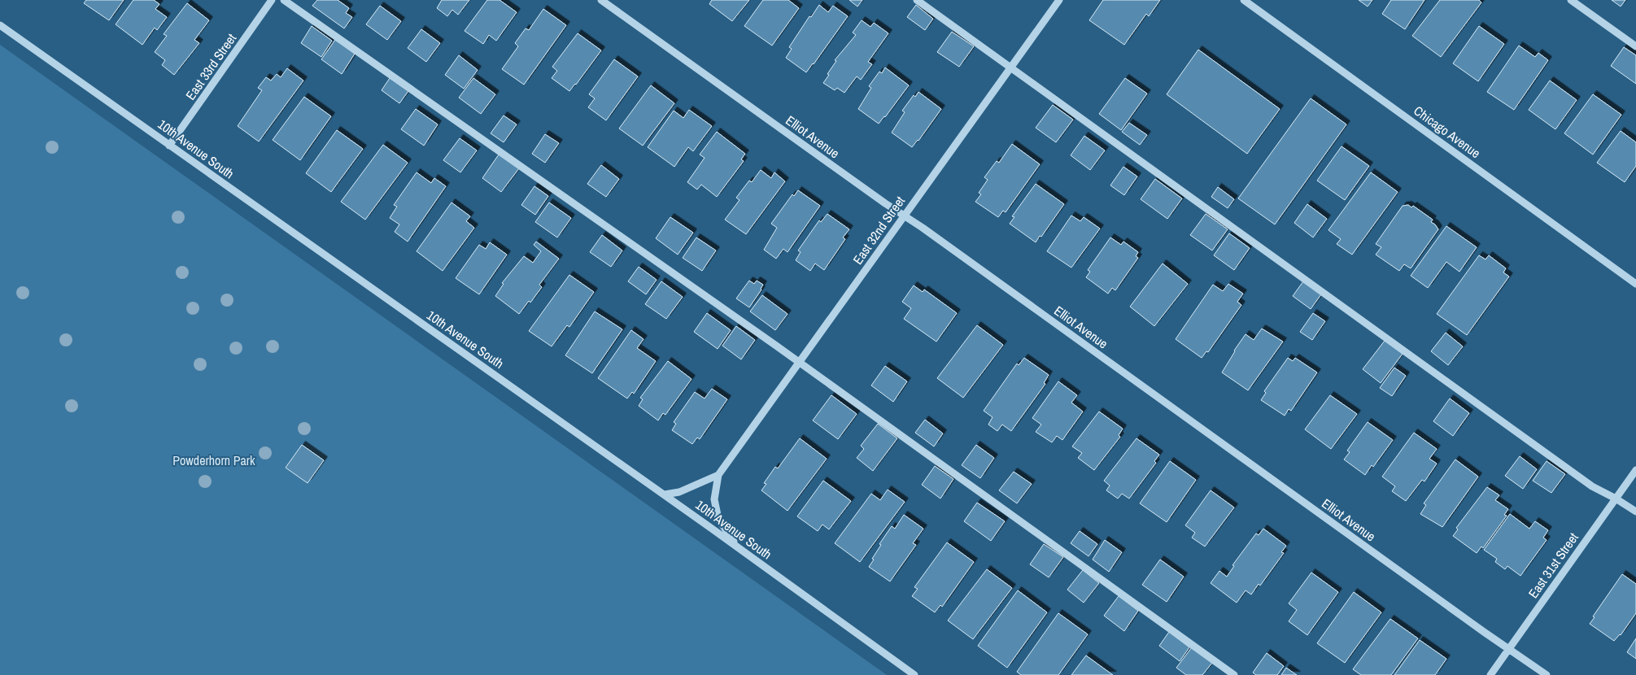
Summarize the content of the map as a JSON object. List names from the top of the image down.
{
  "streets": {
    "street": [
      "East 33rd Street",
      "Chicago Avenue",
      "Elliot Avenue",
      "10th Avenue South",
      "East 32nd Street",
      "East 31st Street"
    ]
  },
  "crossings": [
    ["East 33rd Street", "10th Avenue South"],
    ["Elliot Avenue", "East 32nd Street"],
    ["Elliot Avenue", "East 31st Street"],
    ["10th Avenue South", "East 32nd Street"]
  ],
  "parks": ["Powderhorn Park"]
}
